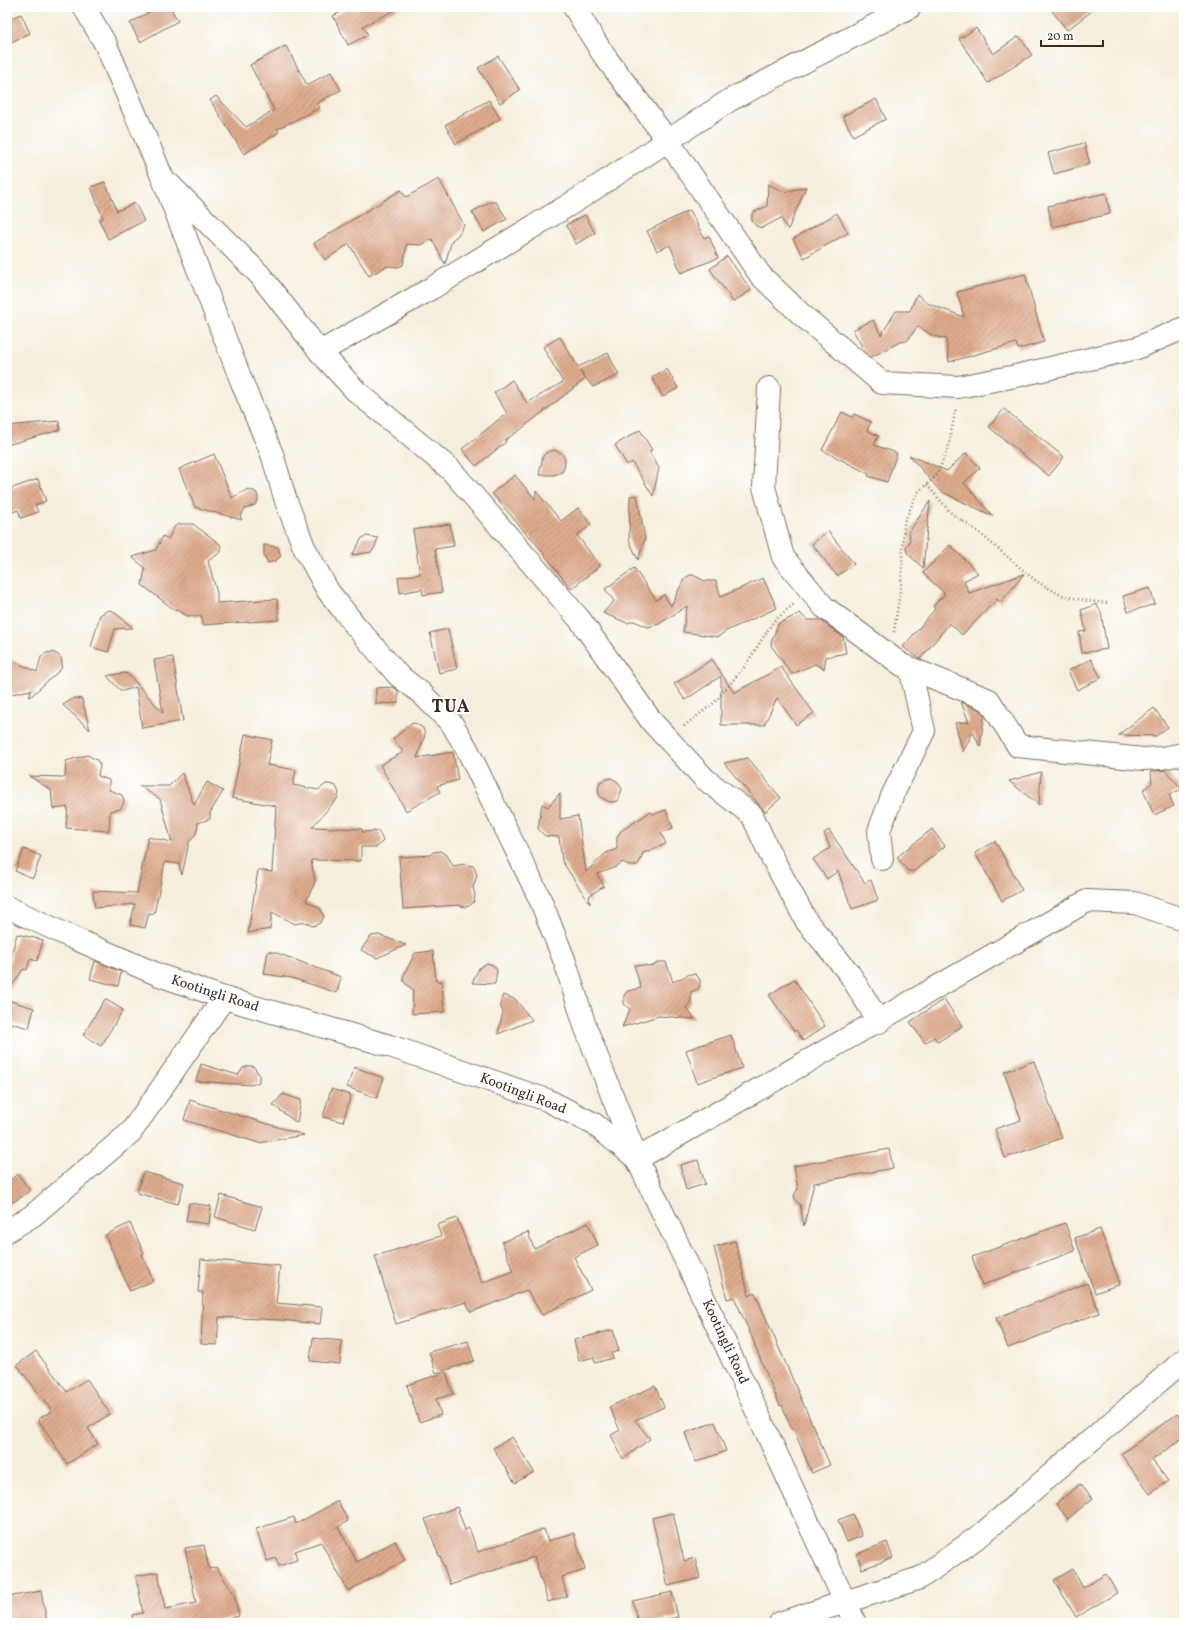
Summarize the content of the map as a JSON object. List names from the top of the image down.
{
  "streets": {
    "street": ["Kootingli Road"]
  },
  "districts": ["TUA"],
  "scale_bar": "20 m"
}
